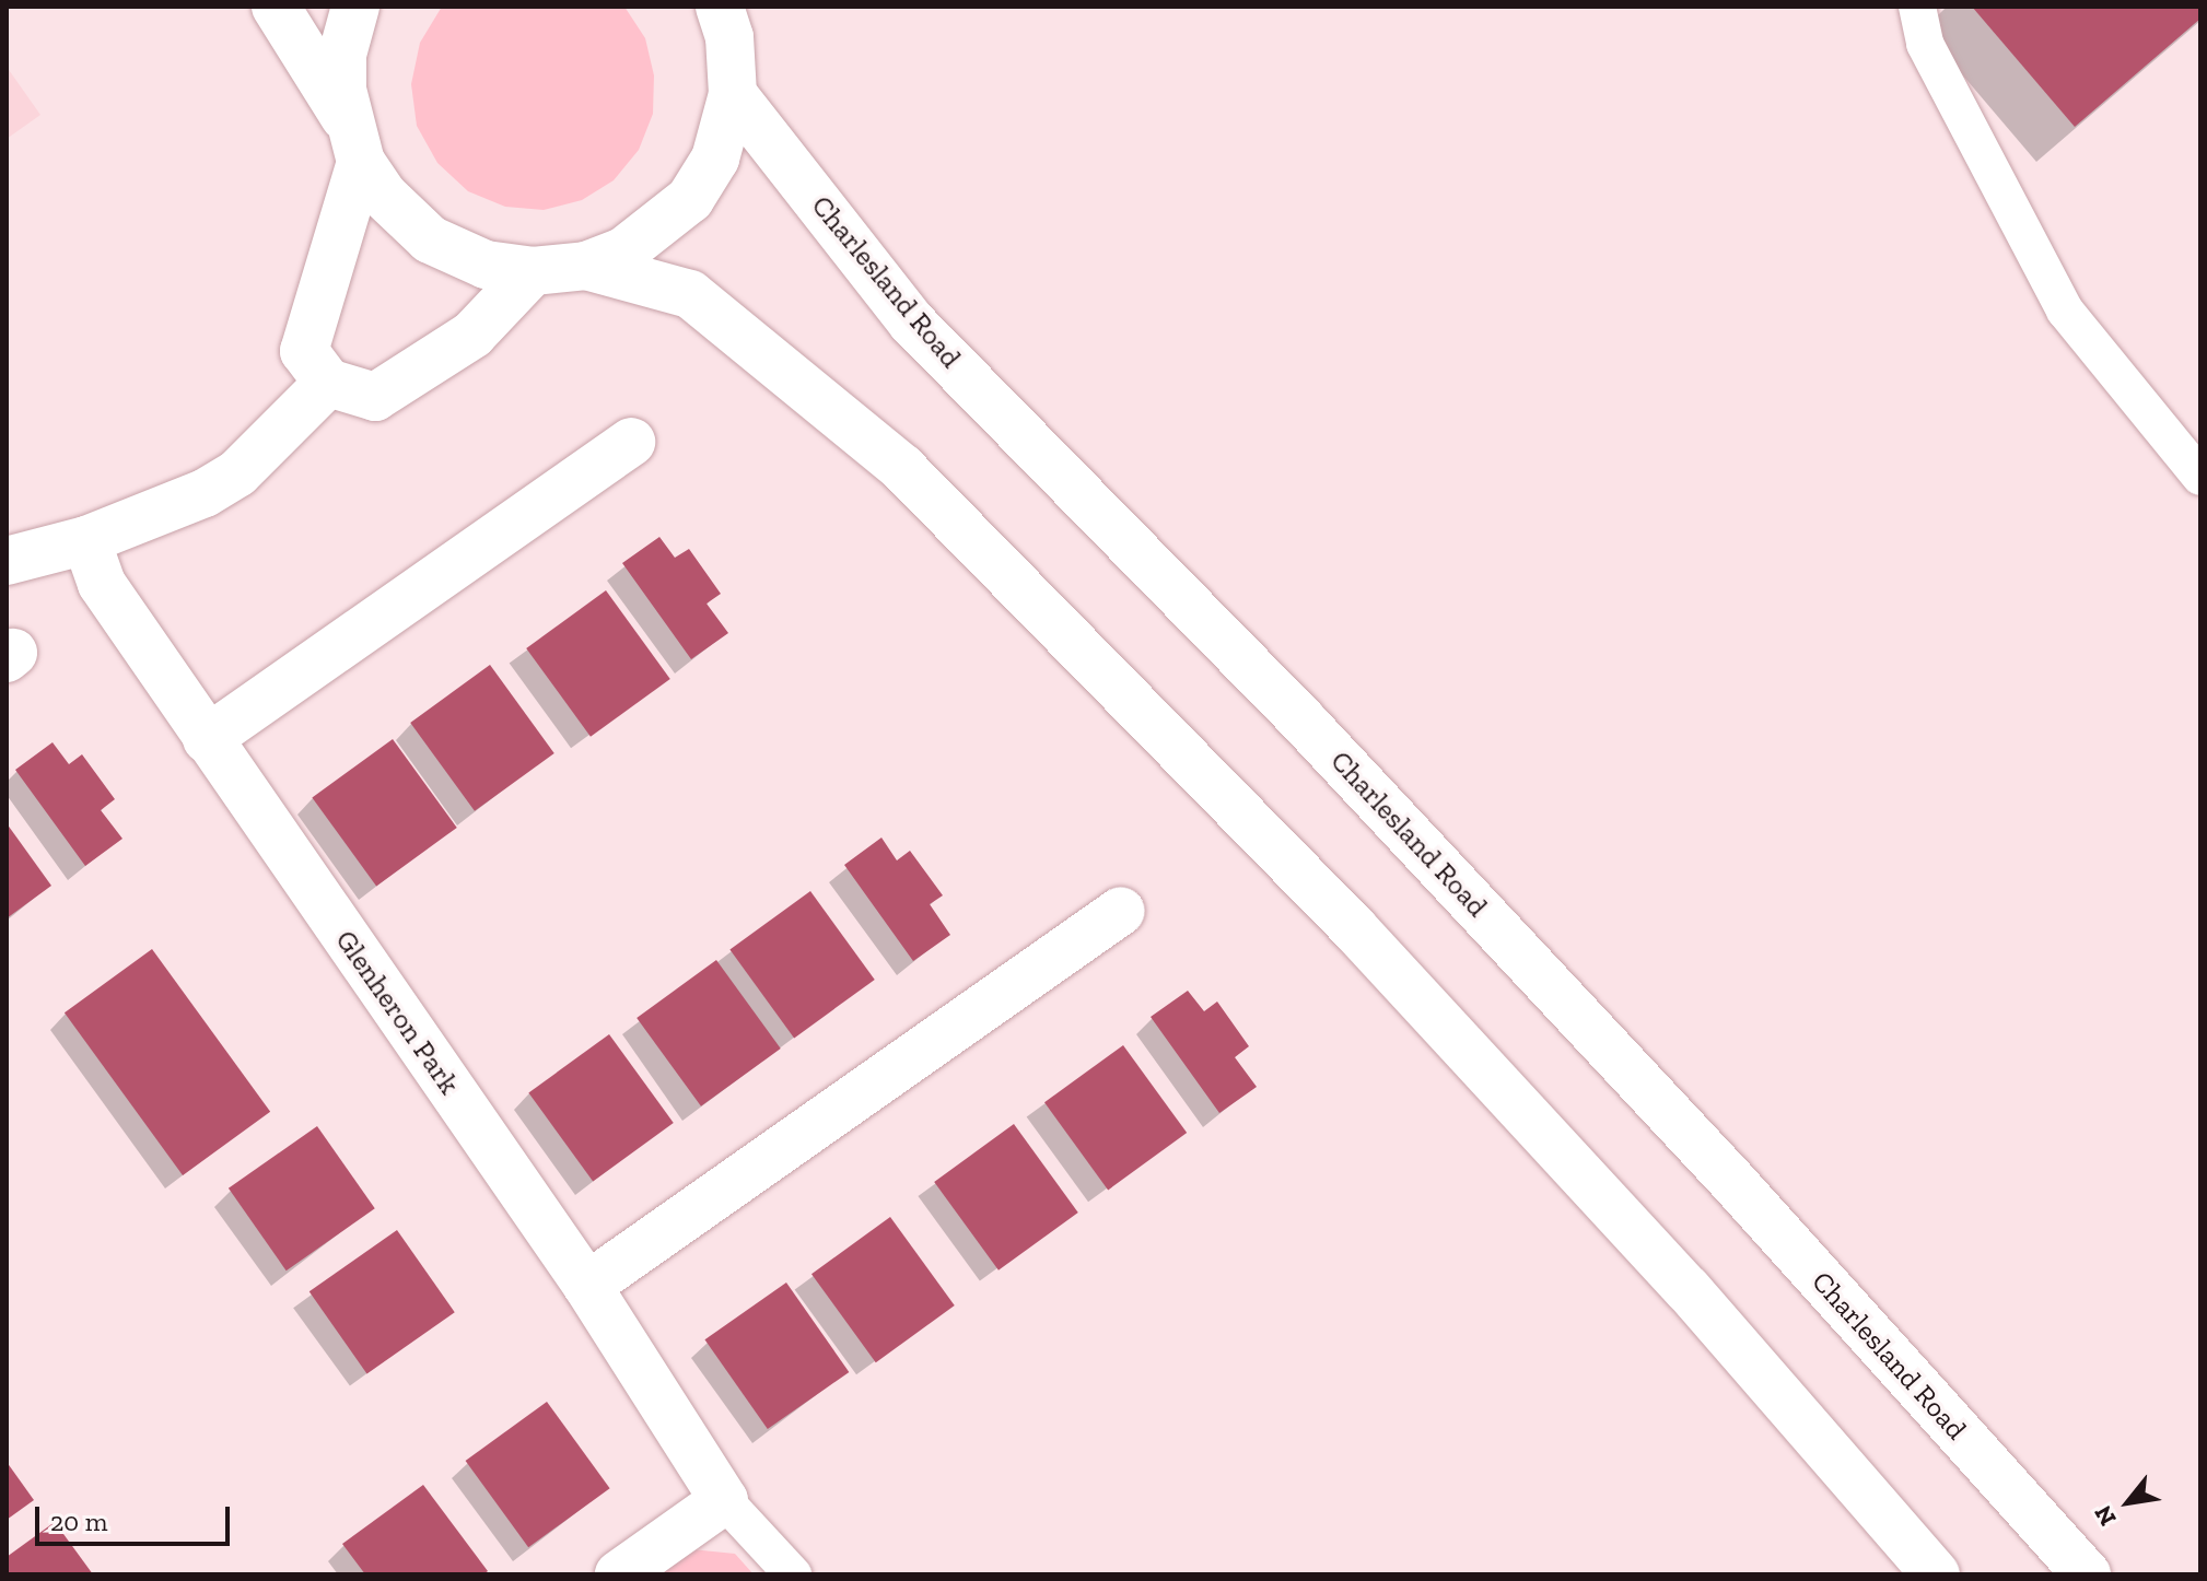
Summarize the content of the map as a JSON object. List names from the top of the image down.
{
  "streets": {
    "main road": ["Charlesland Road", "Glenheron Park"]
  },
  "scale_bar": "20 m",
  "north": "bottom left"
}
